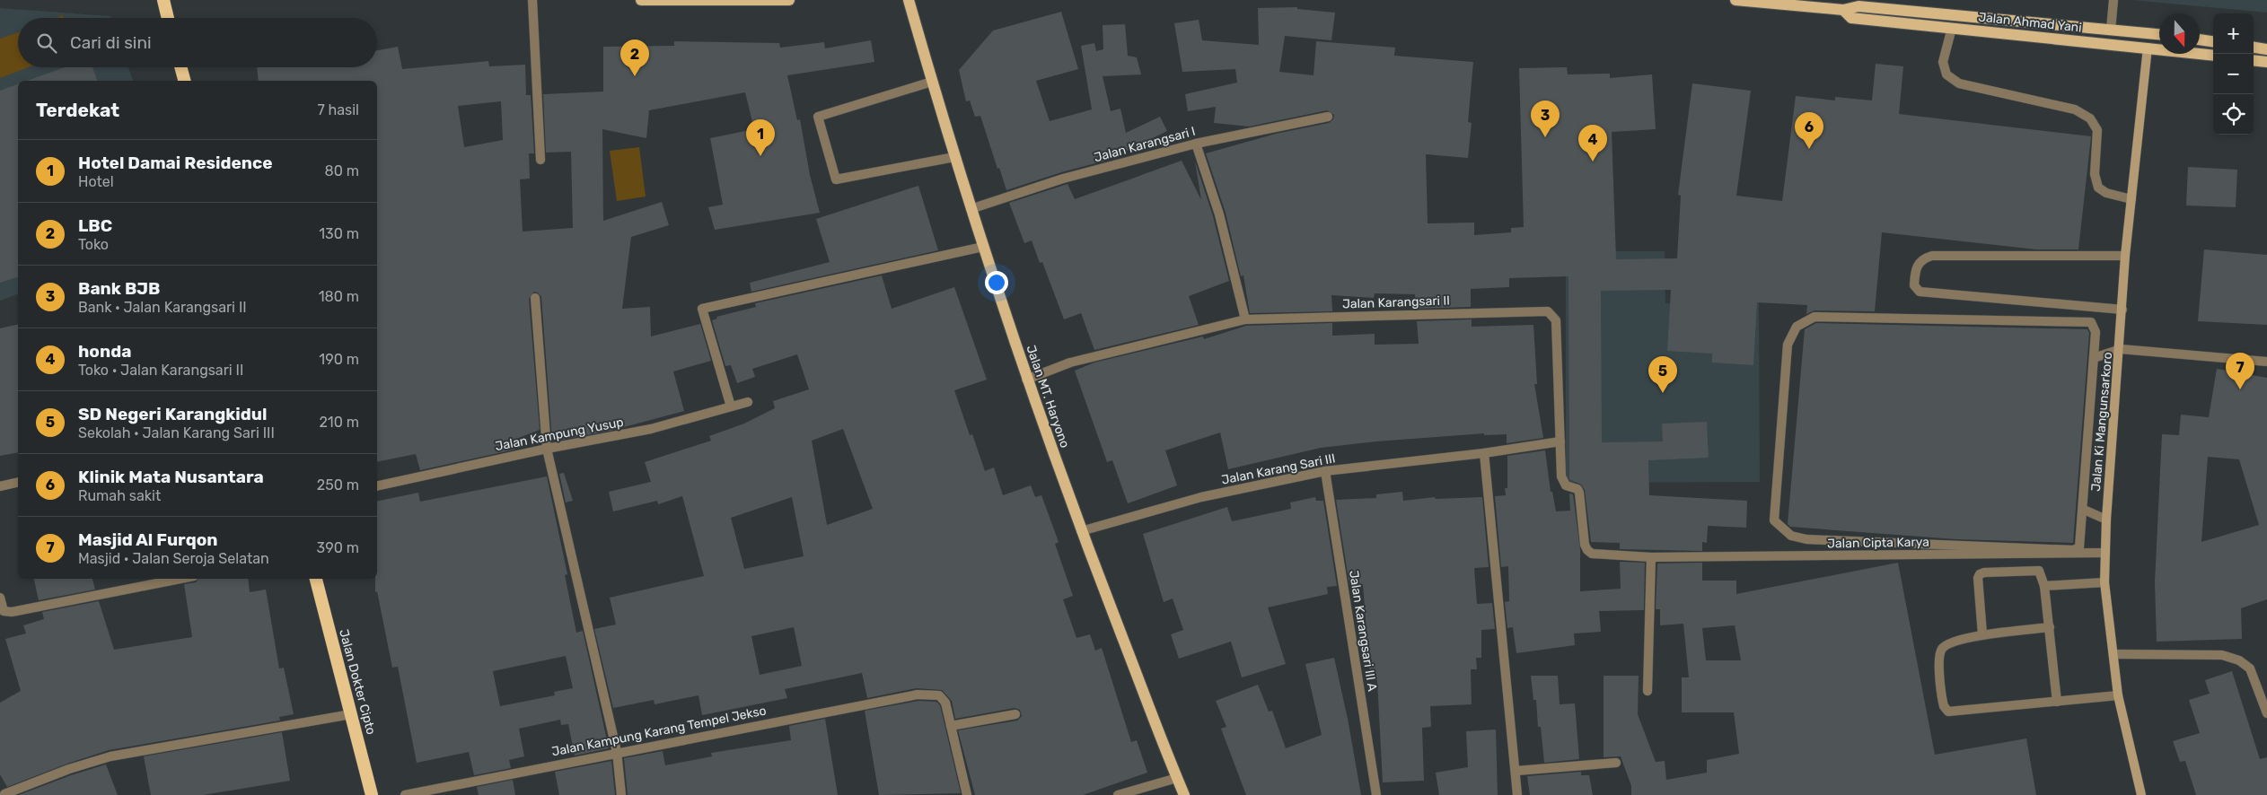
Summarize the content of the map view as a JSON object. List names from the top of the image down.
{
  "streets": {
    "highway": ["Jalan Dokter Cipto"],
    "main road": ["Jalan Ahmad Yani", "Jalan MT. Haryono", "Jalan Ki Mangunsarkoro"],
    "street": [
      "Jalan Karangsari I",
      "Jalan Karangsari II",
      "Jalan Kampung Yusup",
      "Jalan Karang Sari III",
      "Jalan Cipta Karya",
      "Jalan Karangsari III A",
      "Jalan Kampung Karang Tempel Jekso"
    ]
  },
  "crossings": [
    ["Jalan Ahmad Yani", "Jalan Ki Mangunsarkoro"],
    ["Jalan Karangsari I", "Jalan MT. Haryono"],
    ["Jalan Karangsari II", "Jalan MT. Haryono"],
    ["Jalan Karangsari II", "Jalan Karang Sari III"],
    ["Jalan Karangsari II", "Jalan Cipta Karya"],
    ["Jalan MT. Haryono", "Jalan Karang Sari III"],
    ["Jalan Ki Mangunsarkoro", "Jalan Cipta Karya"],
    ["Jalan Karang Sari III", "Jalan Cipta Karya"],
    ["Jalan Karang Sari III", "Jalan Karangsari III A"]
  ],
  "north": "bottom",
  "page": {
    "map_buttons": ["+", "−"],
    "search": "Cari di sini",
    "pins": [
      "2",
      "3",
      "6",
      "1",
      "4",
      "7",
      "5"
    ],
    "heading": ["Terdekat", "7 hasil"],
    "list": [
      {
        "mark": "1",
        "name": "Hotel Damai Residence",
        "note": "Hotel",
        "value": "80 m"
      },
      {
        "mark": "2",
        "name": "LBC",
        "note": "Toko",
        "value": "130 m"
      },
      {
        "mark": "3",
        "name": "Bank BJB",
        "note": "Bank · Jalan Karangsari II",
        "value": "180 m"
      },
      {
        "mark": "4",
        "name": "honda",
        "note": "Toko · Jalan Karangsari II",
        "value": "190 m"
      },
      {
        "mark": "5",
        "name": "SD Negeri Karangkidul",
        "note": "Sekolah · Jalan Karang Sari III",
        "value": "210 m"
      },
      {
        "mark": "6",
        "name": "Klinik Mata Nusantara",
        "note": "Rumah sakit",
        "value": "250 m"
      },
      {
        "mark": "7",
        "name": "Masjid Al Furqon",
        "note": "Masjid · Jalan Seroja Selatan",
        "value": "390 m"
      }
    ]
  }
}
